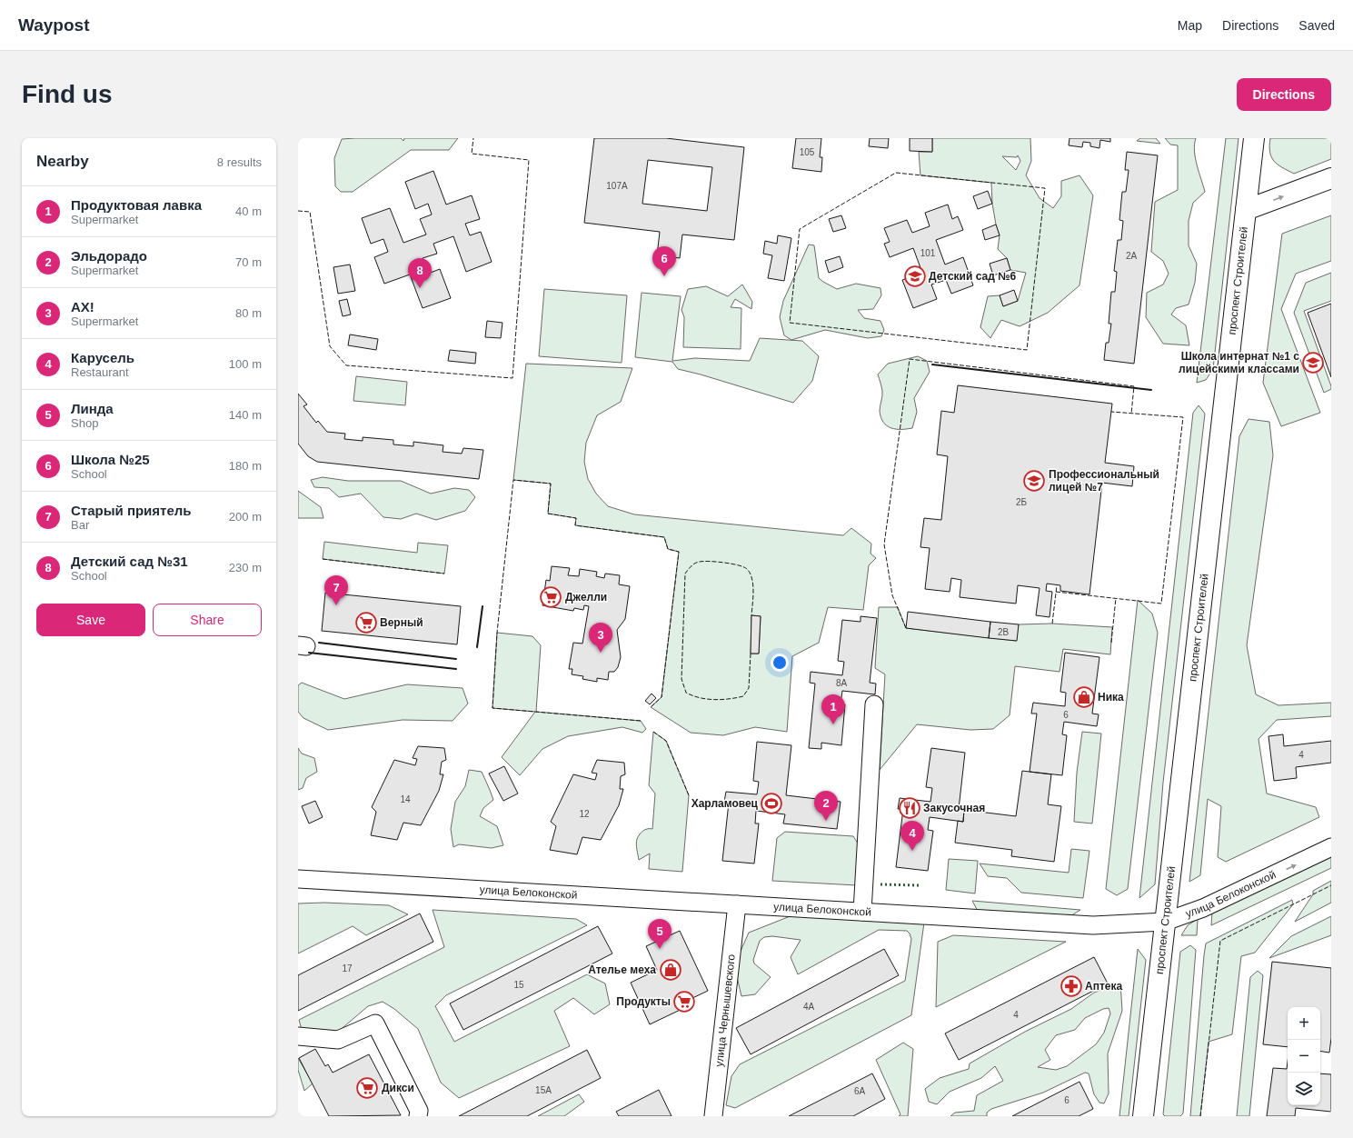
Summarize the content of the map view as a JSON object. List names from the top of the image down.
{
  "streets": {
    "main road": ["проспект Строителей"],
    "street": ["улица Белоконской", "улица Чернышевского"]
  },
  "crossings": [
    ["проспект Строителей", "улица Белоконской"],
    ["улица Белоконской", "улица Чернышевского"]
  ],
  "places": {
    "school or university": ["Детский сад №6", "Школа интернат №1 с лицейскими классами", "Профессиональный лицей №7"],
    "supermarket": [
      "Джелли",
      "Верный",
      "Продукты",
      "Дикси"
    ],
    "shop": ["Ника", "Ателье меха"],
    "sports": ["Харламовец"],
    "restaurant": ["Закусочная"],
    "pharmacy": ["Аптека"]
  },
  "house_numbers": [
    "105",
    "107А",
    "101",
    "2А",
    "2Б",
    "2В",
    "8А",
    "6",
    "4",
    "14",
    "12",
    "17",
    "15",
    "4А",
    "4",
    "15А",
    "6А",
    "6"
  ],
  "page": {
    "header": "Waypost",
    "nav": ["Map", "Directions", "Saved"],
    "buttons": [
      "Directions",
      ["Save", "Share"]
    ],
    "title": "Find us",
    "heading": ["Nearby", "8 results"],
    "list": [
      {
        "mark": "1",
        "name": "Продуктовая лавка",
        "note": "Supermarket",
        "value": "40 m"
      },
      {
        "mark": "2",
        "name": "Эльдорадо",
        "note": "Supermarket",
        "value": "70 m"
      },
      {
        "mark": "3",
        "name": "АХ!",
        "note": "Supermarket",
        "value": "80 m"
      },
      {
        "mark": "4",
        "name": "Карусель",
        "note": "Restaurant",
        "value": "100 m"
      },
      {
        "mark": "5",
        "name": "Линда",
        "note": "Shop",
        "value": "140 m"
      },
      {
        "mark": "6",
        "name": "Школа №25",
        "note": "School",
        "value": "180 m"
      },
      {
        "mark": "7",
        "name": "Старый приятель",
        "note": "Bar",
        "value": "200 m"
      },
      {
        "mark": "8",
        "name": "Детский сад №31",
        "note": "School",
        "value": "230 m"
      }
    ],
    "pins": [
      "6",
      "8",
      "7",
      "3",
      "1",
      "2",
      "4",
      "5"
    ],
    "map_buttons": ["+", "−"]
  }
}
